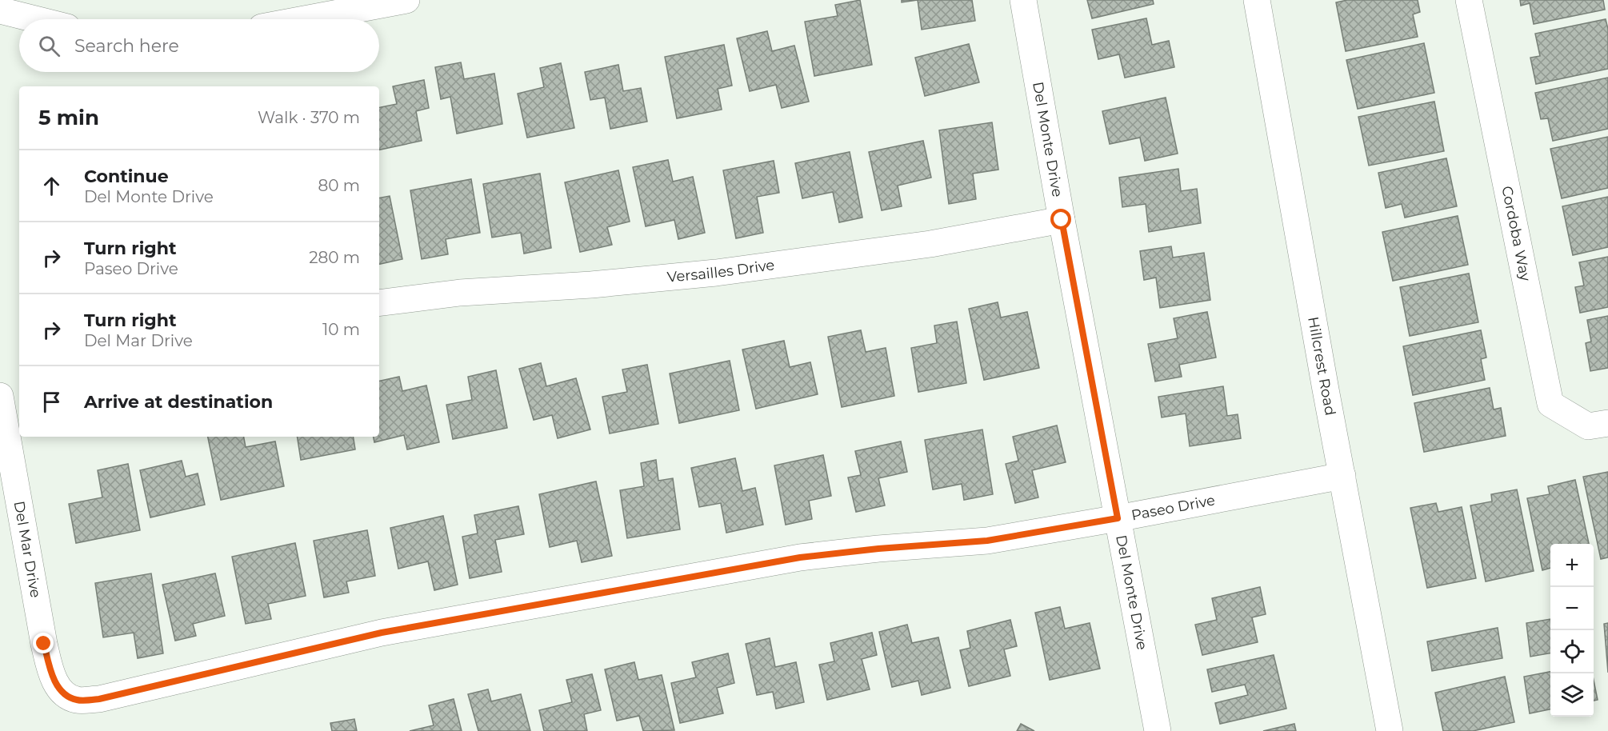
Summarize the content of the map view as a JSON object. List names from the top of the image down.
{
  "streets": {
    "street": [
      "Del Monte Drive",
      "Cordoba Way",
      "Versailles Drive",
      "Hillcrest Road",
      "Paseo Drive",
      "Del Mar Drive"
    ]
  },
  "crossings": [
    ["Del Monte Drive", "Versailles Drive"],
    ["Del Monte Drive", "Paseo Drive"],
    ["Hillcrest Road", "Paseo Drive"],
    ["Paseo Drive", "Del Mar Drive"]
  ],
  "page": {
    "search": "Search here",
    "heading": ["5 min", "Walk · 370 m"],
    "list": [
      ["Continue", "Del Monte Drive", "80 m"],
      ["Turn right", "Paseo Drive", "280 m"],
      ["Turn right", "Del Mar Drive", "10 m"],
      "Arrive at destination"
    ],
    "map_buttons": ["+", "−"]
  }
}
